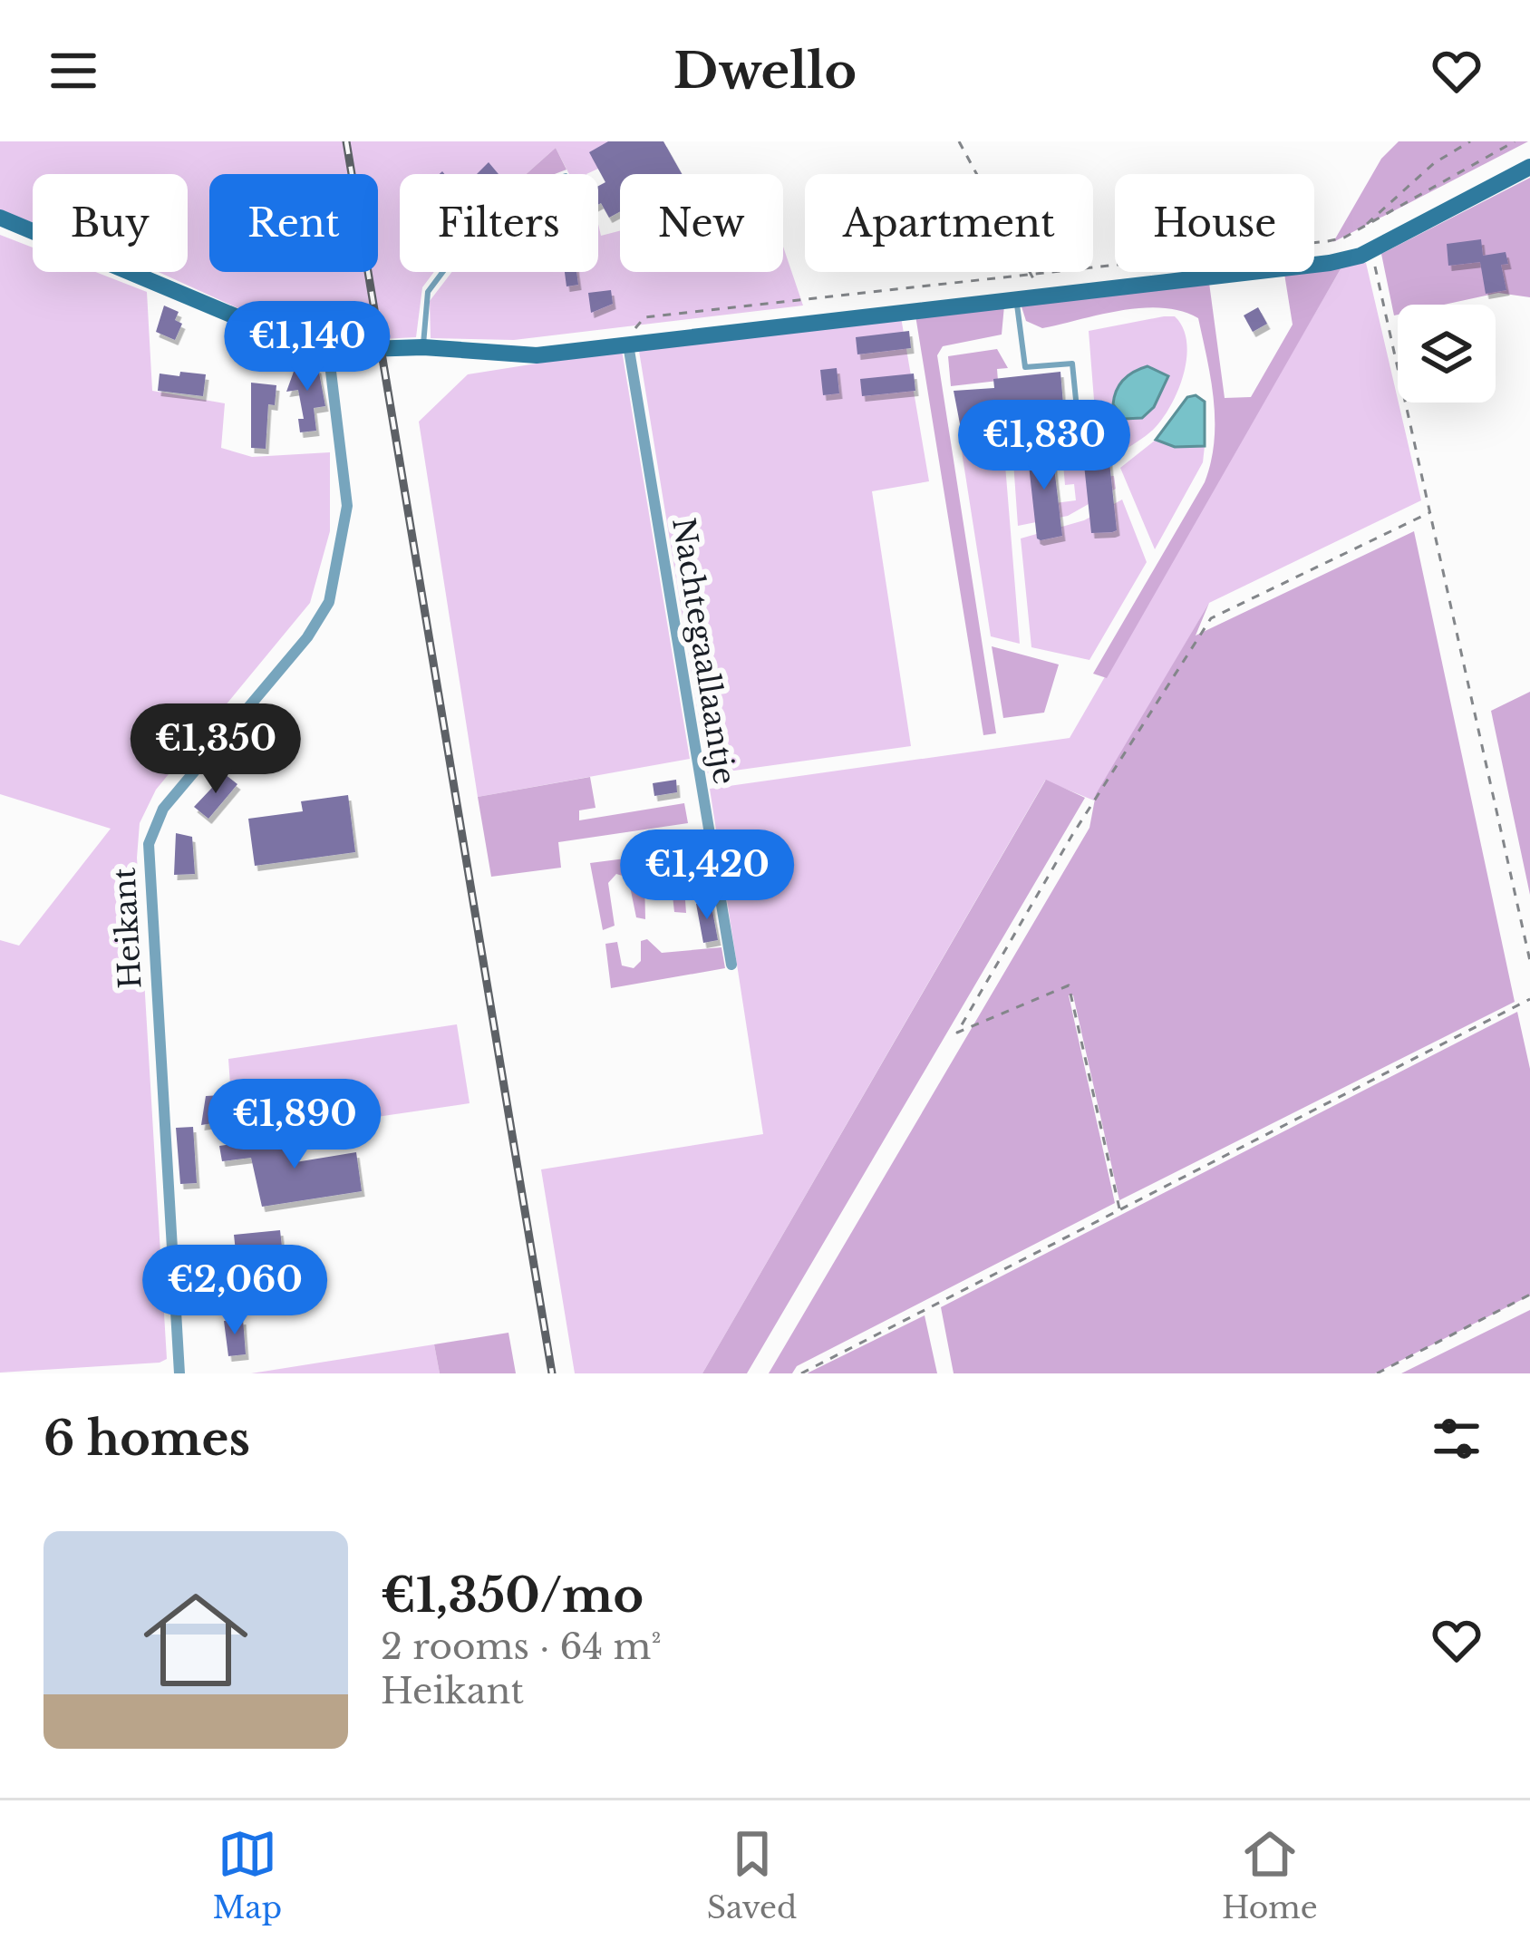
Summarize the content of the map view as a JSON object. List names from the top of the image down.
{
  "streets": {
    "street": ["Nachtegaallaantje", "Heikant"]
  },
  "page": {
    "header": "Dwello",
    "chip": [
      "Buy",
      "Rent",
      "Filters",
      "New",
      "Apartment",
      "House"
    ],
    "price": [
      "€1,140",
      "€1,830",
      "€1,350",
      "€1,420",
      "€1,890",
      "€2,060"
    ],
    "heading": "6 homes",
    "list": [
      {
        "name": "€1,350/mo",
        "note": "2 rooms · 64 m² · Heikant"
      }
    ],
    "tabs": ["Map", "Saved", "Home"]
  }
}
